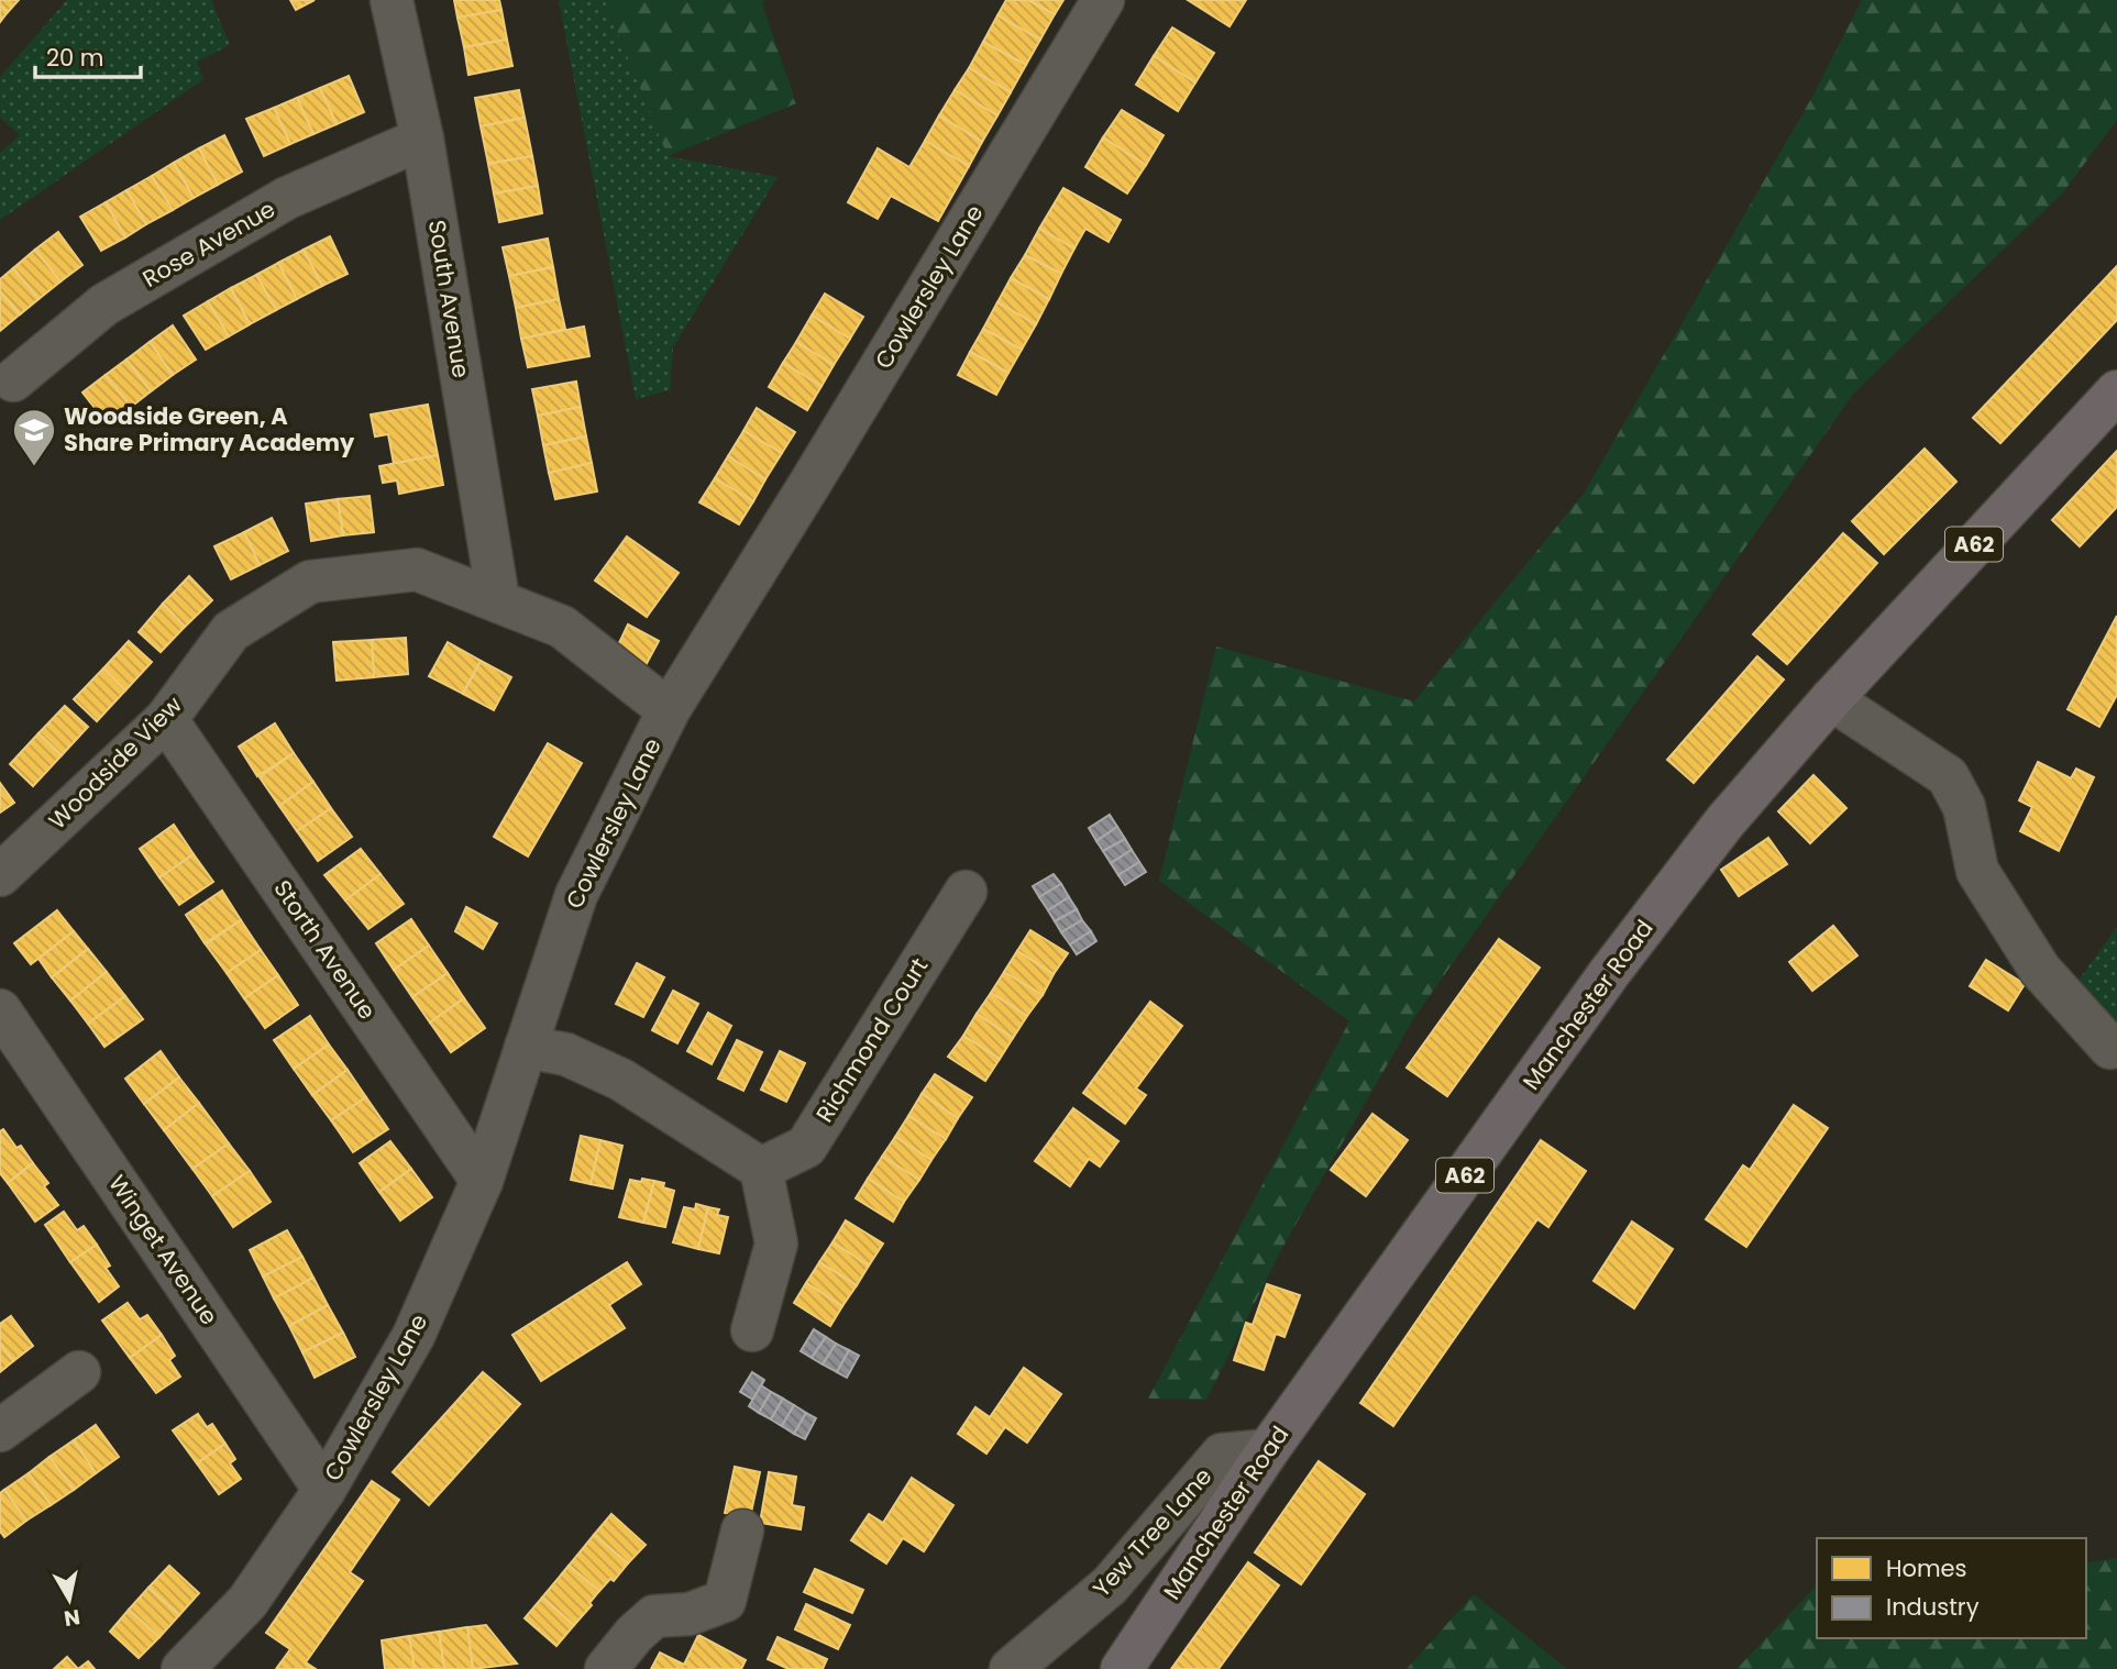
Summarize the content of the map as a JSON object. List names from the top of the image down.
{
  "streets": {
    "main road": ["A62", "Manchester Road"],
    "street": [
      "Rose Avenue",
      "Cowlersley Lane",
      "South Avenue",
      "Woodside View",
      "Storth Avenue",
      "Richmond Court",
      "Winget Avenue",
      "Yew Tree Lane"
    ]
  },
  "crossings": [
    ["Rose Avenue", "South Avenue"],
    ["Cowlersley Lane", "Woodside View"],
    ["Cowlersley Lane", "Storth Avenue"],
    ["Cowlersley Lane", "Winget Avenue"],
    ["South Avenue", "Woodside View"],
    ["Woodside View", "Storth Avenue"],
    ["Manchester Road", "Yew Tree Lane"]
  ],
  "places": {
    "school or university": ["Woodside Green, A Share Primary Academy"]
  },
  "legend": ["Homes", "Industry"],
  "scale_bar": "20 m",
  "north": "bottom"
}
